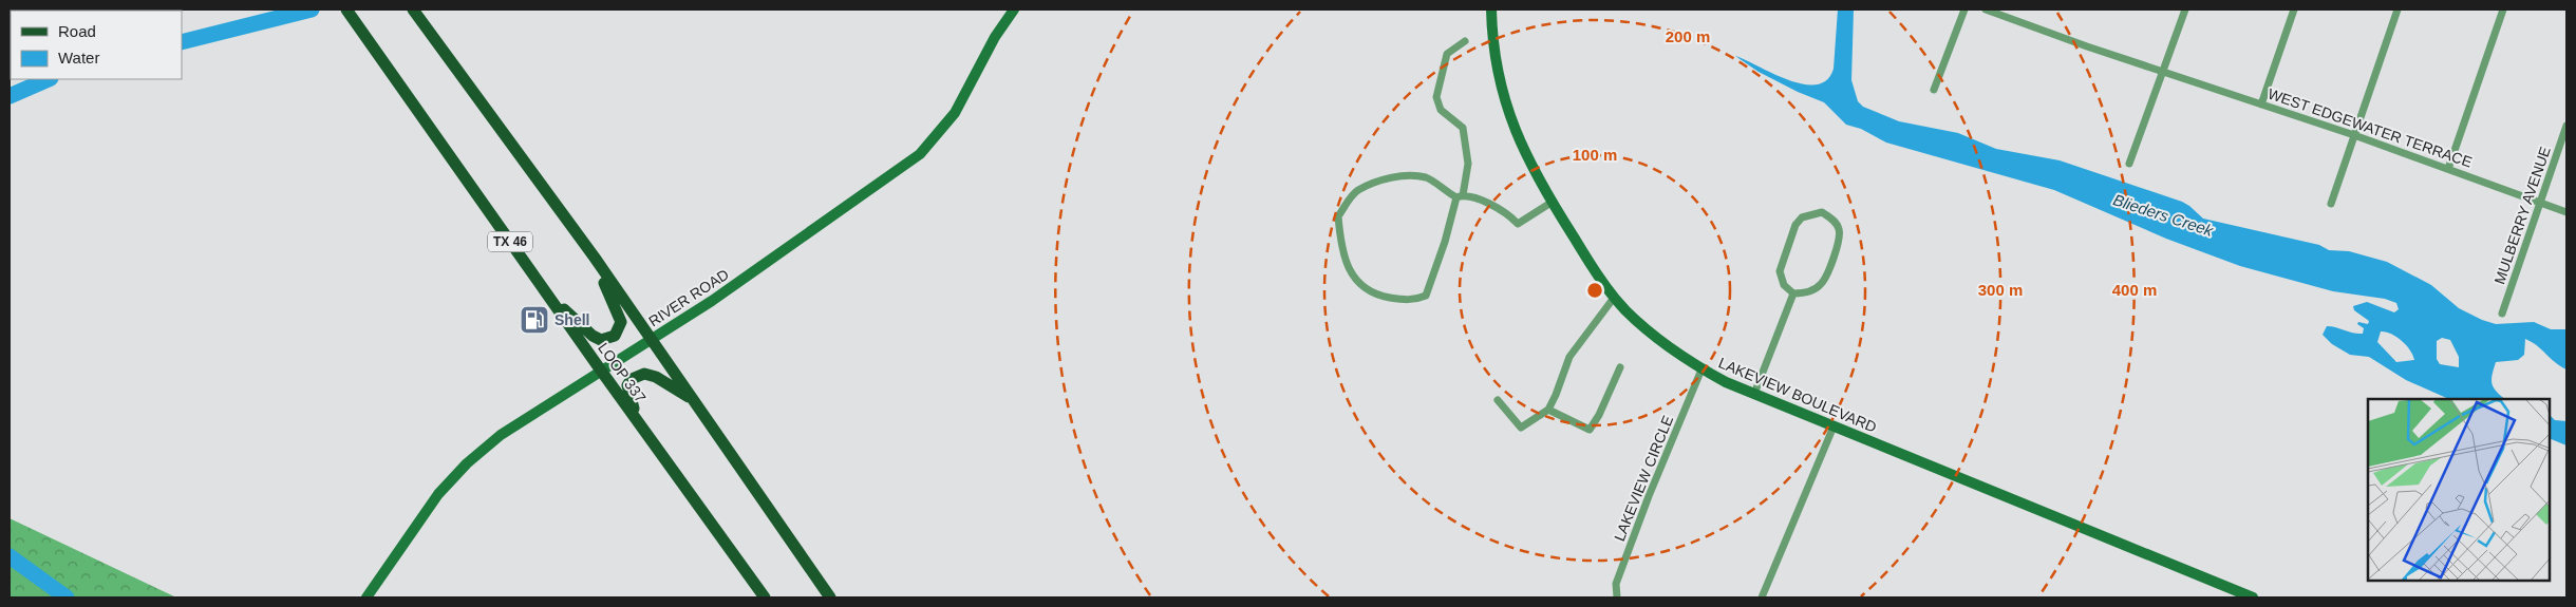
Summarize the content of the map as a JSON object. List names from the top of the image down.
{
  "streets": {
    "main road": ["TX 46", "LOOP 337"],
    "street": [
      "WEST EDGEWATER TERRACE",
      "MULBERRY AVENUE",
      "RIVER ROAD",
      "LAKEVIEW BOULEVARD",
      "LAKEVIEW CIRCLE"
    ]
  },
  "crossings": [
    ["WEST EDGEWATER TERRACE", "MULBERRY AVENUE"],
    ["RIVER ROAD", "LOOP 337"],
    ["LAKEVIEW BOULEVARD", "LAKEVIEW CIRCLE"]
  ],
  "water": ["Blieders Creek"],
  "places": {
    "fuel station": ["Shell"]
  },
  "legend": ["Road", "Water"],
  "rings": [
    "200 m",
    "100 m",
    "300 m",
    "400 m"
  ]
}
